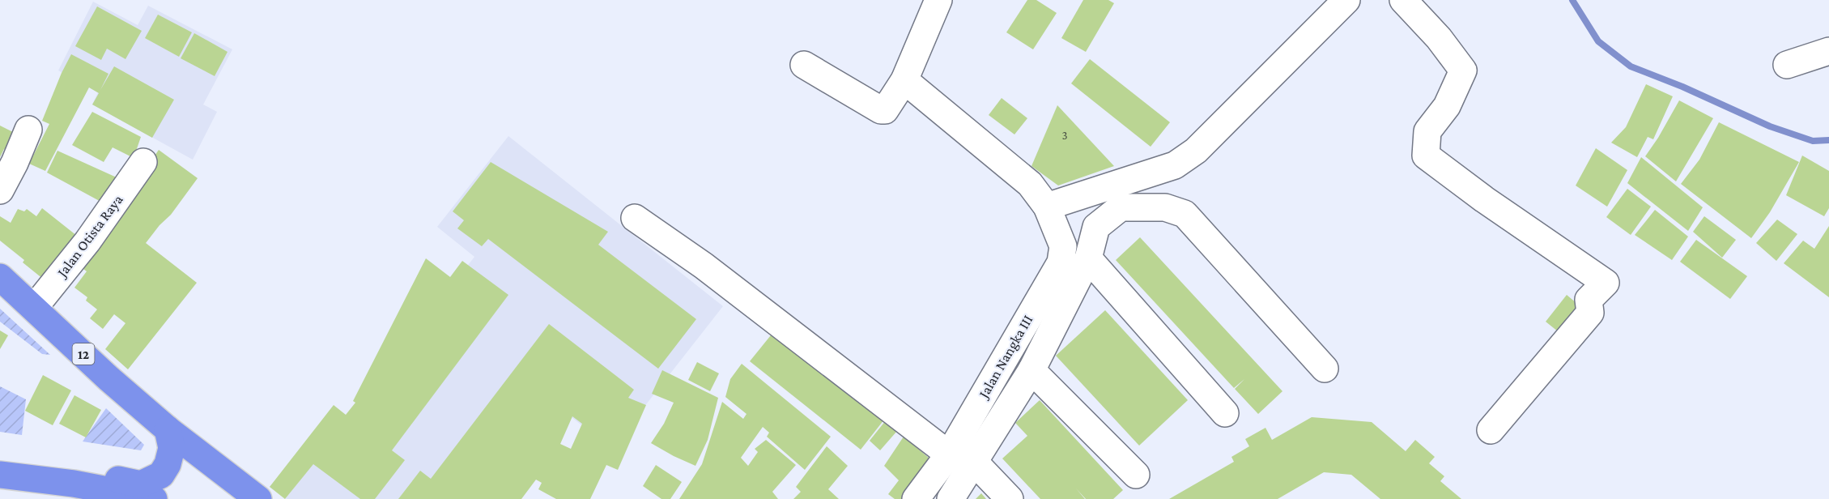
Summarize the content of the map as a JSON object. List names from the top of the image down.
{
  "streets": {
    "highway": ["12"],
    "street": ["Jalan Otista Raya", "Jalan Nangka III"]
  },
  "crossings": [
    ["Jalan Otista Raya", "12"]
  ],
  "house_numbers": ["3"]
}
